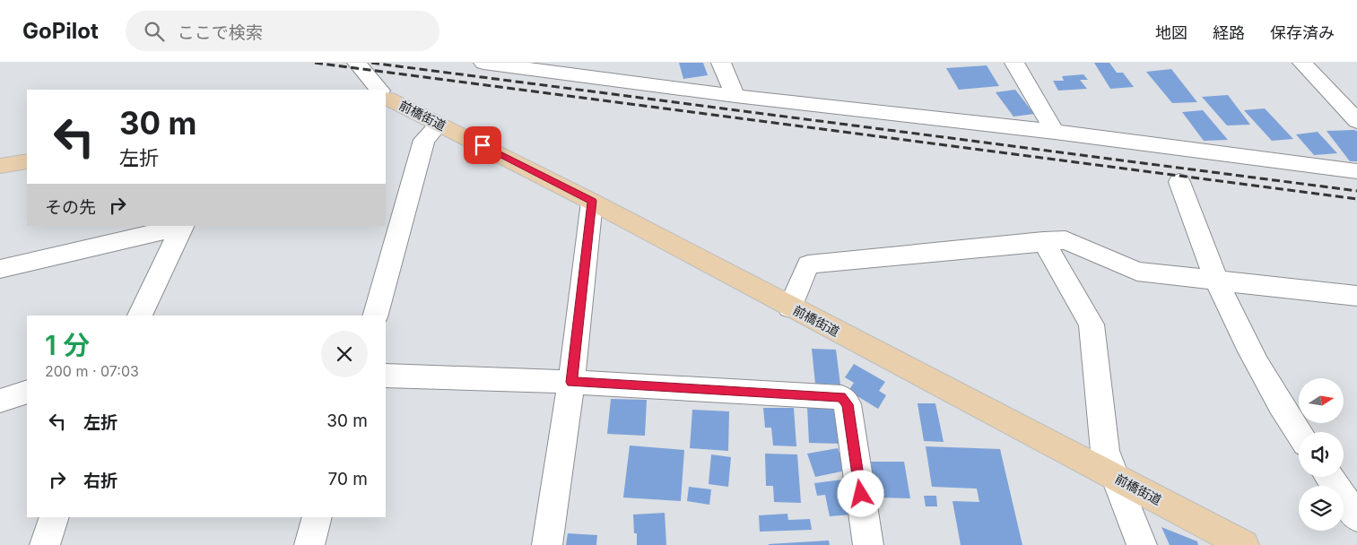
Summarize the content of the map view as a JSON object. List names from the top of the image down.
{
  "streets": {
    "main road": ["前橋街道"]
  },
  "north": "right",
  "page": {
    "header": "GoPilot",
    "search": "ここで検索",
    "nav": ["地図", "経路", "保存済み"],
    "turn": ["30 m", "左折"],
    "then": "その先",
    "heading": ["1 分", "200 m · 07:03"],
    "list": [
      {
        "name": "左折",
        "value": "30 m"
      },
      {
        "name": "右折",
        "value": "70 m"
      }
    ]
  }
}
